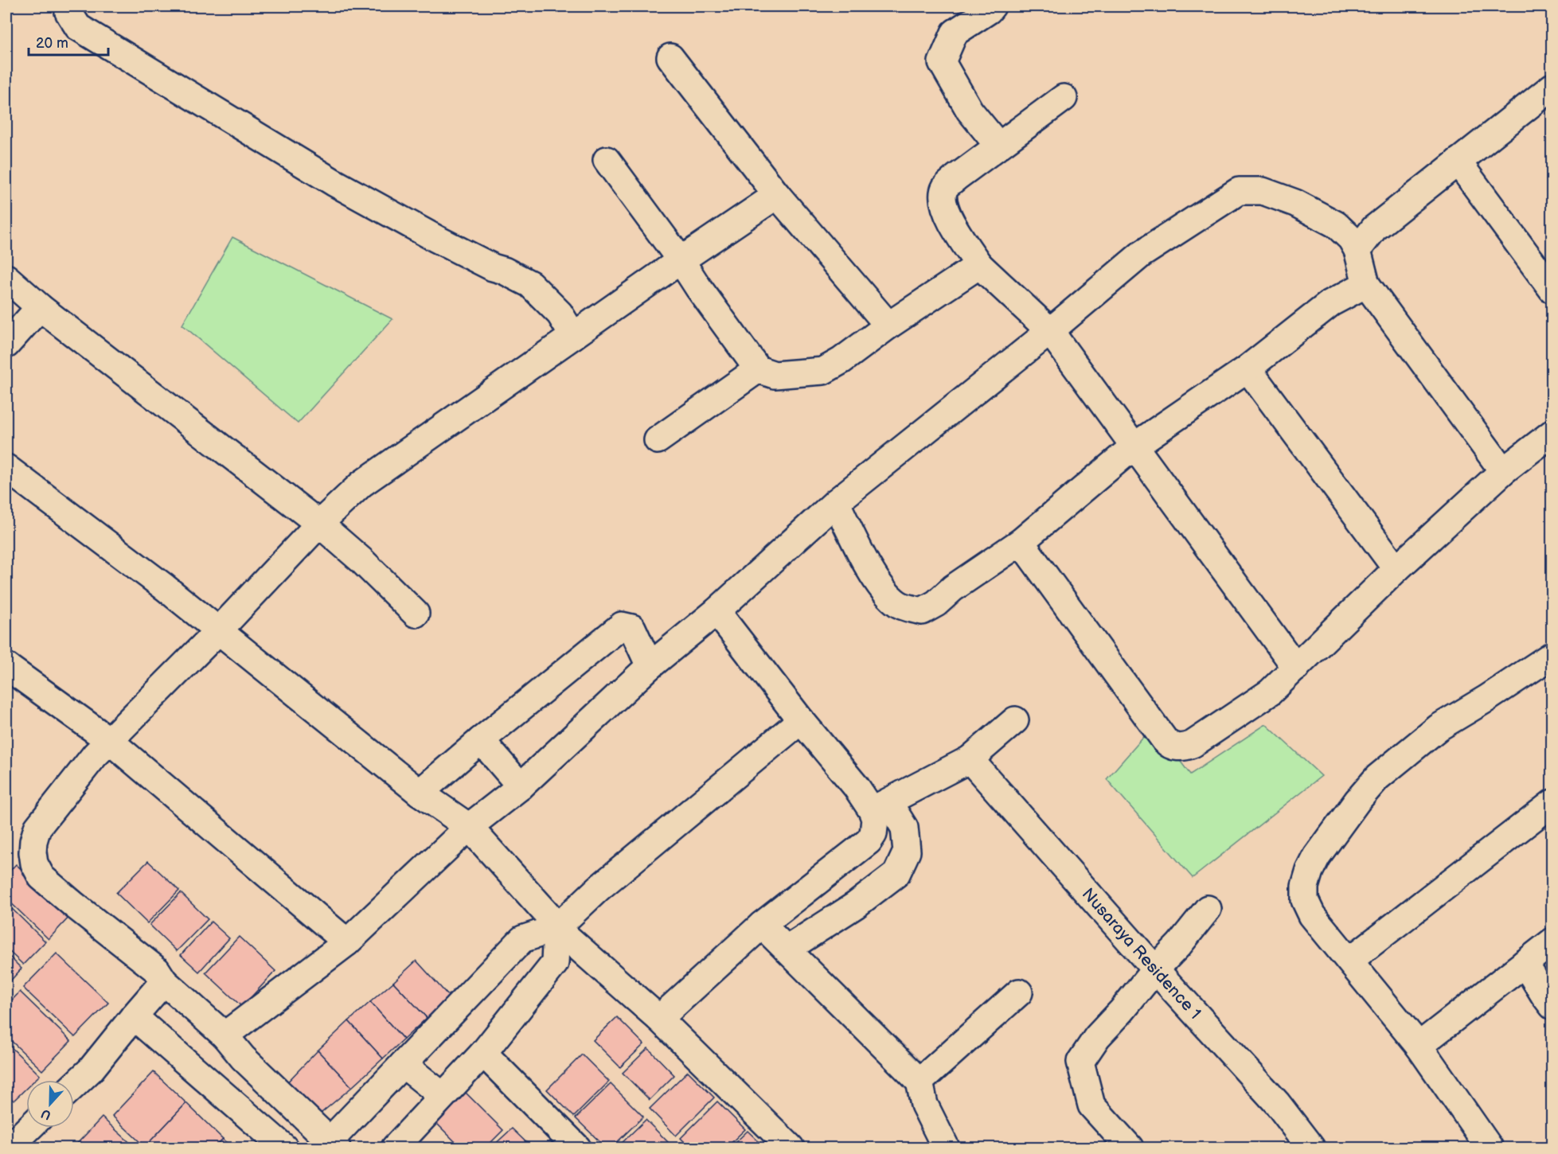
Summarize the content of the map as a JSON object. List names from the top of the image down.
{
  "streets": {
    "street": ["Nusaraya Residence 1"]
  },
  "scale_bar": "20 m",
  "north": "bottom"
}
